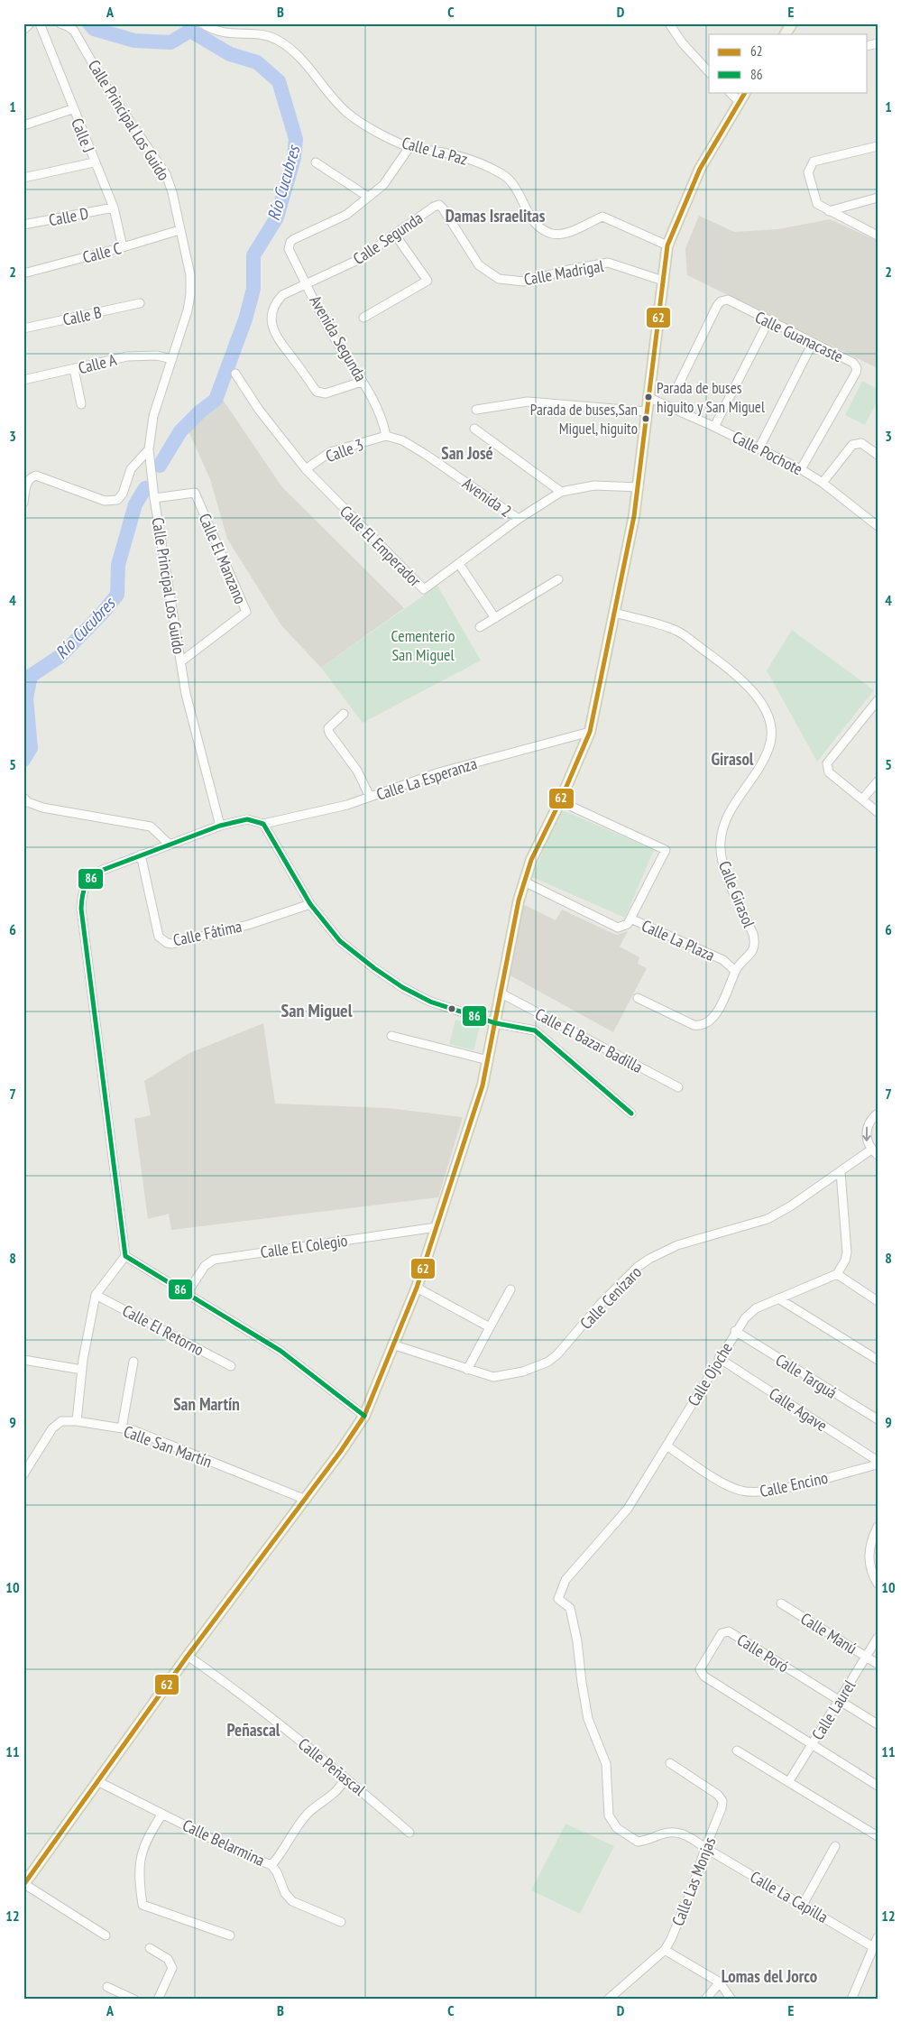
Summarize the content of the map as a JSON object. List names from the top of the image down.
{
  "streets": {
    "street": [
      "Calle Principal Los Guido",
      "Calle J",
      "Calle La Paz",
      "Calle D",
      "Calle Segunda",
      "Calle C",
      "Calle Madrigal",
      "Calle B",
      "Calle Guanacaste",
      "Avenida Segunda",
      "Calle A",
      "Calle 3",
      "Calle Pochote",
      "Avenida 2",
      "Calle El Emperador",
      "Calle El Manzano",
      "Calle La Esperanza",
      "Calle Girasol",
      "Calle Fátima",
      "Calle La Plaza",
      "Calle El Bazar Badilla",
      "Calle El Colegio",
      "Calle Cenízaro",
      "Calle El Retorno",
      "Calle Ojoche",
      "Calle Targuá",
      "Calle Agave",
      "Calle San Martín",
      "Calle Encino",
      "Calle Manú",
      "Calle Poró",
      "Calle Laurel",
      "Calle Peñascal",
      "Calle Belarmina",
      "Calle Las Monjas",
      "Calle La Capilla"
    ]
  },
  "crossings": [
    ["Calle Principal Los Guido", "Calle C"],
    ["Calle Principal Los Guido", "Calle A"],
    ["Calle Principal Los Guido", "Calle El Manzano"],
    ["Calle J", "Calle D"],
    ["Calle J", "Calle C"],
    ["Calle Segunda", "Calle Madrigal"],
    ["Calle Segunda", "Avenida Segunda"],
    ["Calle Guanacaste", "Calle Pochote"],
    ["Avenida Segunda", "Calle 3"],
    ["Avenida Segunda", "Avenida 2"],
    ["Calle 3", "Avenida 2"],
    ["Calle 3", "Calle El Emperador"],
    ["Avenida 2", "Calle El Emperador"],
    ["Calle Girasol", "Calle La Plaza"],
    ["Calle Ojoche", "Calle Targuá"],
    ["Calle Ojoche", "Calle Agave"],
    ["Calle Ojoche", "Calle Encino"],
    ["Calle Ojoche", "Calle La Capilla"],
    ["Calle Manú", "Calle Laurel"],
    ["Calle Poró", "Calle Laurel"],
    ["Calle Las Monjas", "Calle La Capilla"]
  ],
  "districts": [
    "Damas Israelitas",
    "San José",
    "Girasol",
    "San Miguel",
    "San Martín",
    "Peñascal",
    "Lomas del Jorco"
  ],
  "water": ["Río Cucubres"],
  "parks": ["Cementerio San Miguel"],
  "places": ["Parada de buses higuito y San Miguel", "Parada de buses,San Miguel, higuito"],
  "lines": ["transit line 62", "transit line 86"],
  "legend": ["62", "86"],
  "grid": {
    "columns": [
      "A",
      "B",
      "C",
      "D",
      "E"
    ],
    "rows": [
      "1",
      "2",
      "3",
      "4",
      "5",
      "6",
      "7",
      "8",
      "9",
      "10",
      "11",
      "12"
    ]
  }
}
